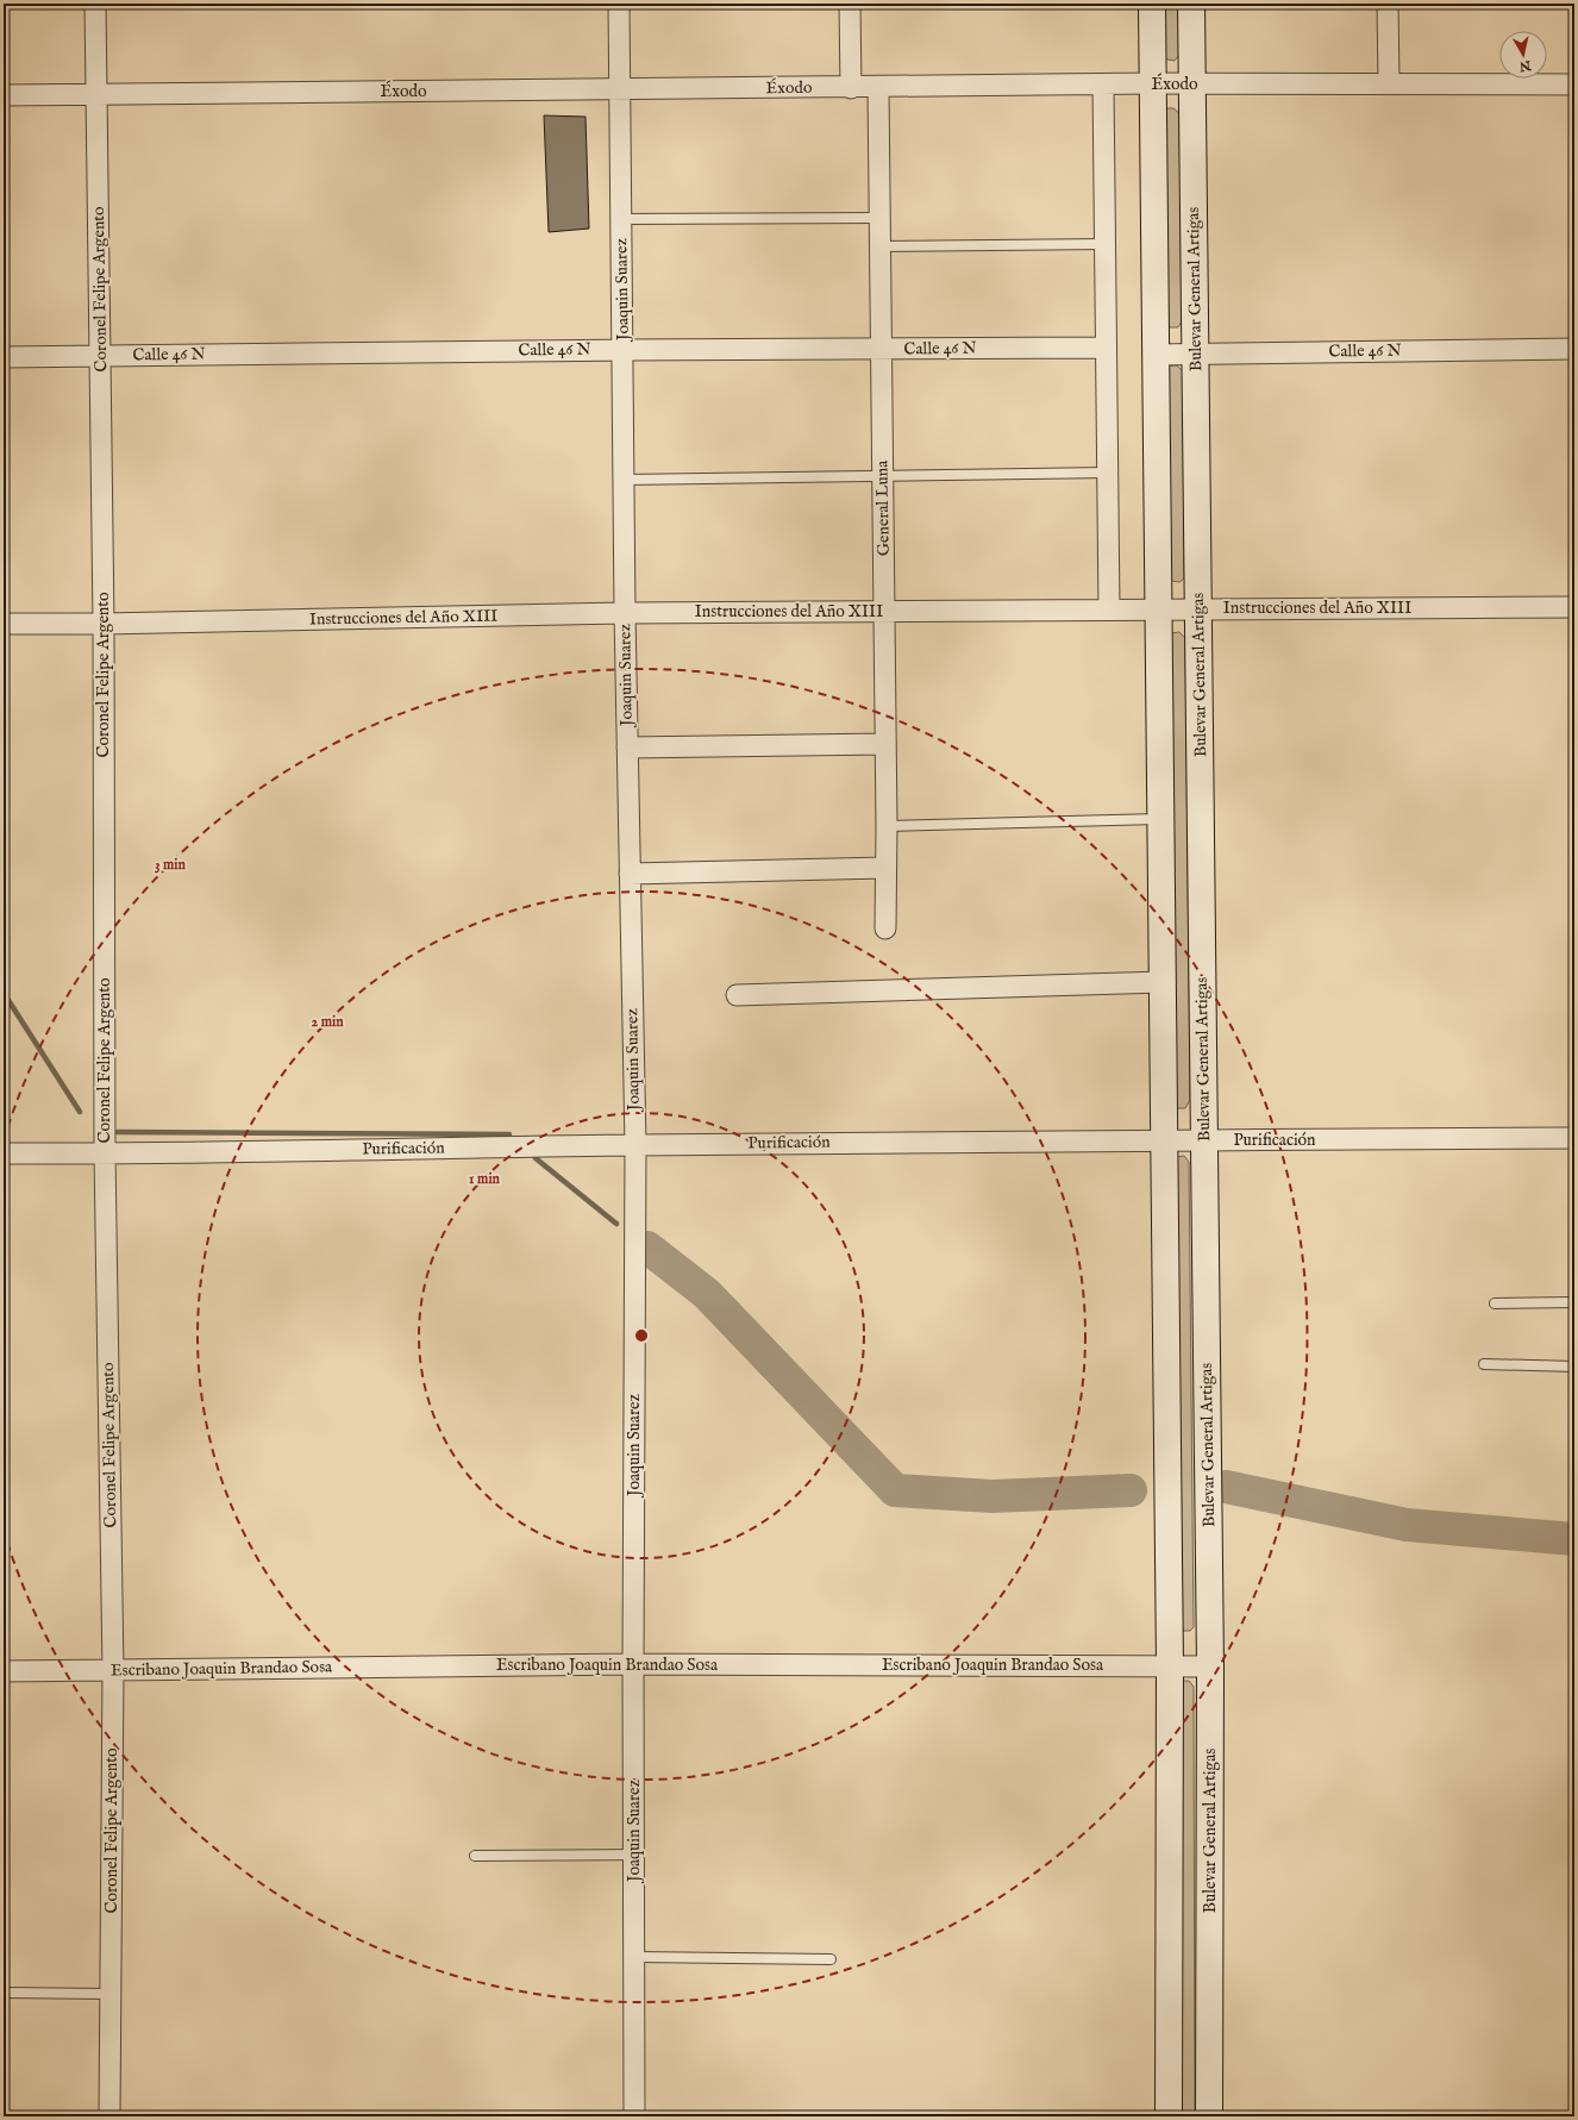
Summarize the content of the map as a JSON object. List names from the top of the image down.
{
  "streets": {
    "street": [
      "Éxodo",
      "Coronel Felipe Argento",
      "Joaquin Suarez",
      "Bulevar General Artigas",
      "Calle 46 N",
      "General Luna",
      "Instrucciones del Año XIII",
      "Purificación",
      "Escribano Joaquin Brandao Sosa"
    ]
  },
  "crossings": [
    ["Éxodo", "Coronel Felipe Argento"],
    ["Éxodo", "Joaquin Suarez"],
    ["Éxodo", "Bulevar General Artigas"],
    ["Éxodo", "General Luna"],
    ["Coronel Felipe Argento", "Calle 46 N"],
    ["Coronel Felipe Argento", "Instrucciones del Año XIII"],
    ["Coronel Felipe Argento", "Purificación"],
    ["Coronel Felipe Argento", "Escribano Joaquin Brandao Sosa"],
    ["Joaquin Suarez", "Calle 46 N"],
    ["Joaquin Suarez", "Instrucciones del Año XIII"],
    ["Joaquin Suarez", "Purificación"],
    ["Joaquin Suarez", "Escribano Joaquin Brandao Sosa"],
    ["Bulevar General Artigas", "Calle 46 N"],
    ["Bulevar General Artigas", "Instrucciones del Año XIII"],
    ["Bulevar General Artigas", "Purificación"],
    ["Bulevar General Artigas", "Escribano Joaquin Brandao Sosa"],
    ["Calle 46 N", "General Luna"],
    ["General Luna", "Instrucciones del Año XIII"]
  ],
  "north": "bottom",
  "rings": ["3 min", "2 min", "1 min"]
}
